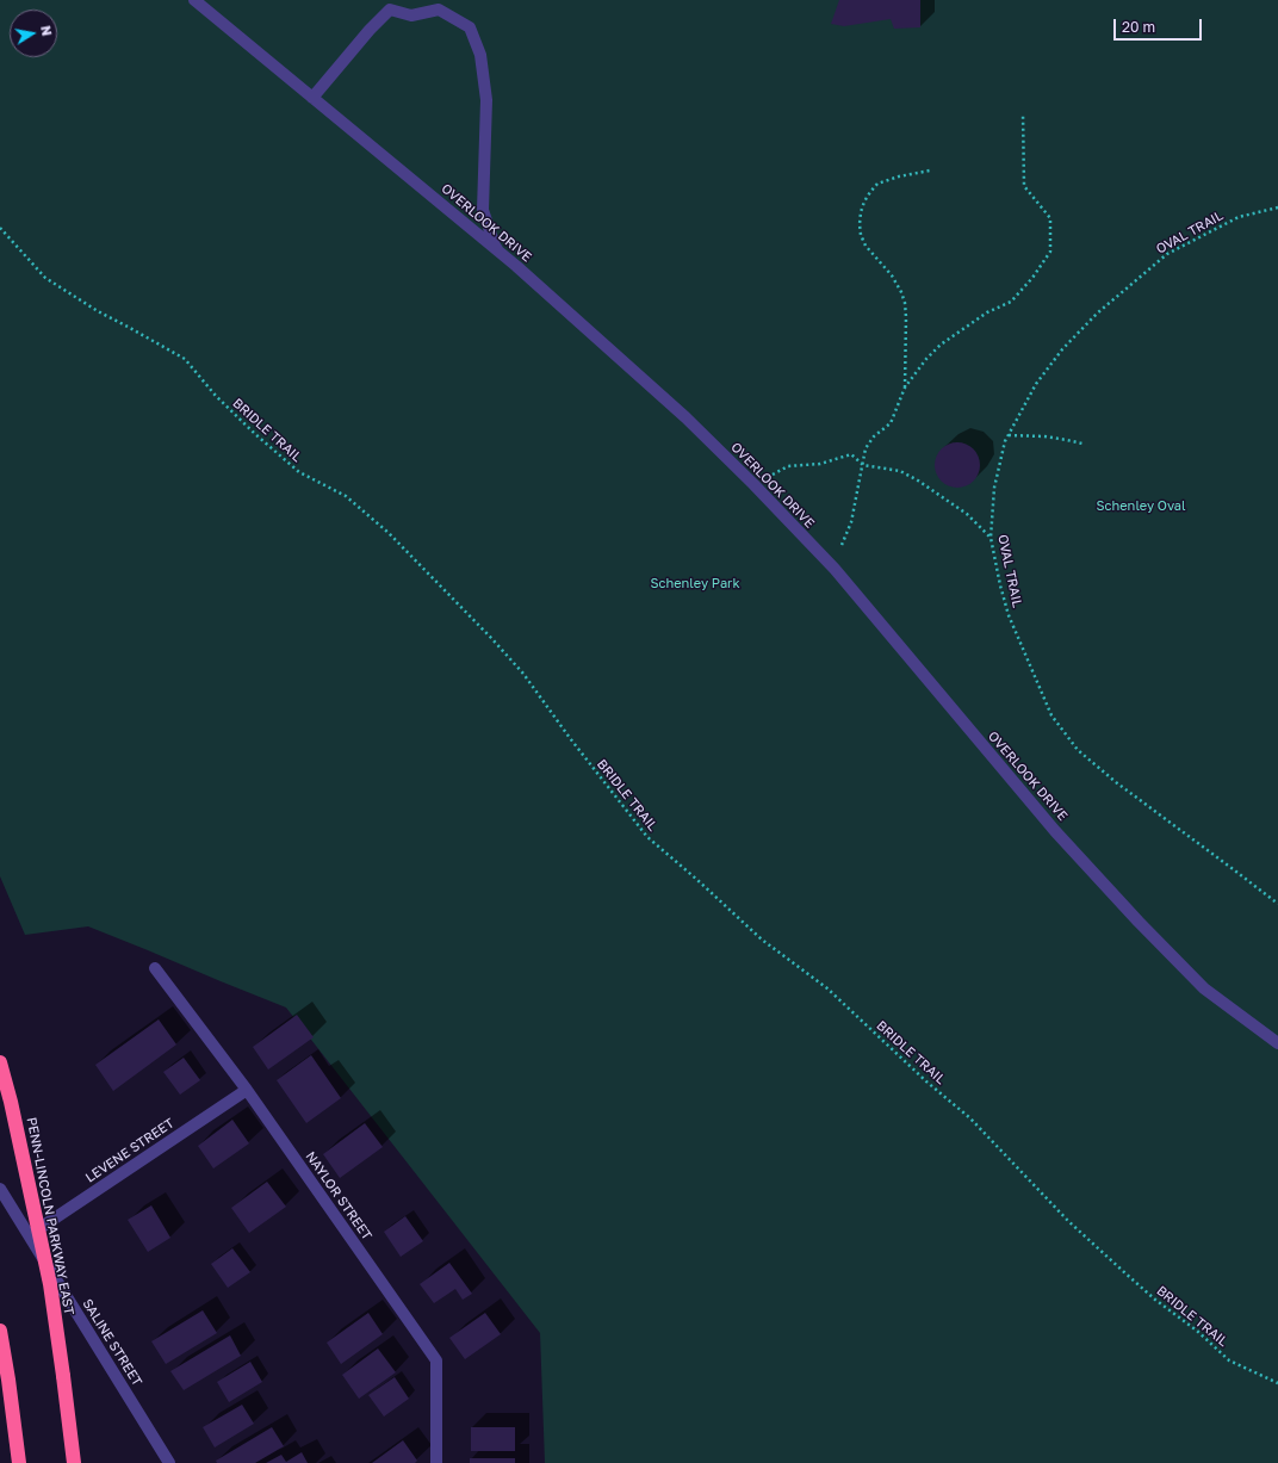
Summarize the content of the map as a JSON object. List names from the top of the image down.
{
  "streets": {
    "highway": ["PENN-LINCOLN PARKWAY EAST"],
    "street": [
      "OVERLOOK DRIVE",
      "LEVENE STREET",
      "NAYLOR STREET",
      "SALINE STREET"
    ],
    "path": ["OVAL TRAIL", "BRIDLE TRAIL"]
  },
  "crossings": [
    ["LEVENE STREET", "NAYLOR STREET"],
    ["LEVENE STREET", "SALINE STREET"]
  ],
  "parks": ["Schenley Oval", "Schenley Park"],
  "scale_bar": "20 m",
  "north": "right"
}
